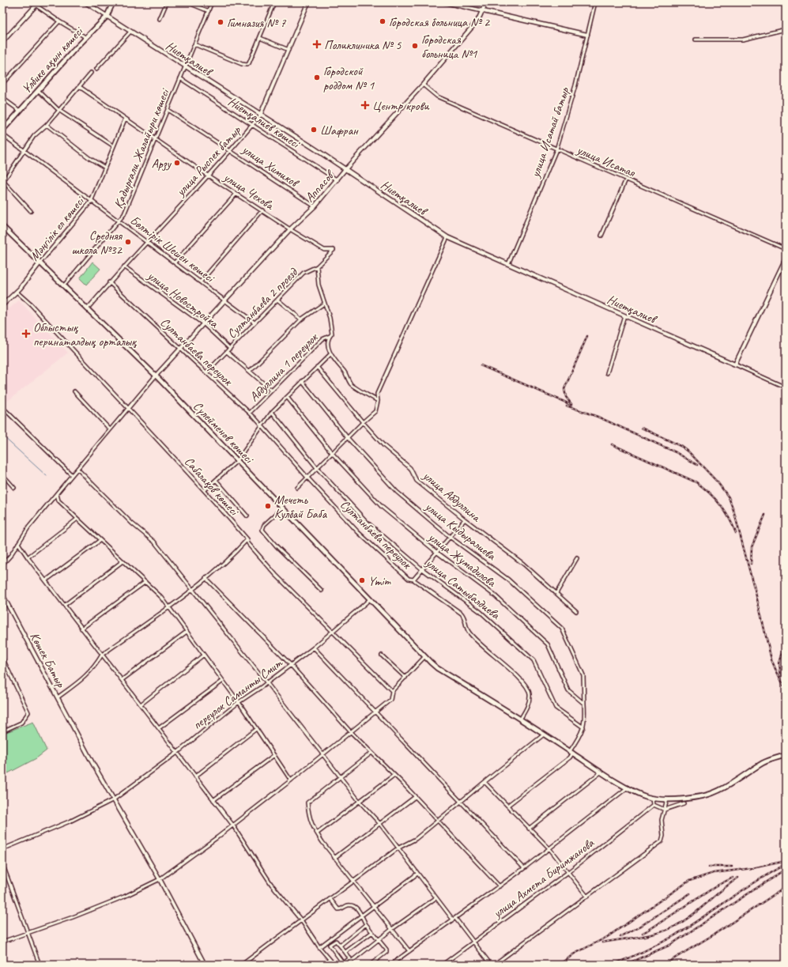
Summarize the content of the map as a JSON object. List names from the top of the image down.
{
  "streets": {
    "main road": ["Ұлбике ақын көшесі", "Сүлейменов көшесі"],
    "street": [
      "Ниетқалиев",
      "Ниетқалиев көшесі",
      "улица Исатай батыр",
      "Қадырғали Жалайыри көшесі",
      "улица Рыспек батыр",
      "улица Исатая",
      "улица Химиков",
      "Аппасов",
      "улица Чехова",
      "Мәңгілік ел көшесі",
      "Бөлтірік Шешен көшесі",
      "улица Новостройка",
      "Султанбаева 2 проезд",
      "Султанбаева переулок",
      "Абдуллина 1 переулок",
      "Сабалақов көшесі",
      "улица Абдуллина",
      "улица Кыдыралиева",
      "улица Жумадилова",
      "улица Сатыбалдиева",
      "Көшек Батыр",
      "переулок Саманты Смит",
      "улица Ахмета Биримжанова"
    ]
  },
  "crossings": [
    ["Ниетқалиев", "Ұлбике ақын көшесі"],
    ["Ниетқалиев", "улица Исатай батыр"],
    ["Ниетқалиев", "Қадырғали Жалайыри көшесі"],
    ["Ниетқалиев", "улица Рыспек батыр"],
    ["Ниетқалиев", "Аппасов"],
    ["Ниетқалиев көшесі", "Қадырғали Жалайыри көшесі"],
    ["Ниетқалиев көшесі", "улица Рыспек батыр"],
    ["Ниетқалиев көшесі", "Аппасов"],
    ["улица Исатай батыр", "улица Исатая"],
    ["Қадырғали Жалайыри көшесі", "улица Химиков"],
    ["Қадырғали Жалайыри көшесі", "улица Чехова"],
    ["Қадырғали Жалайыри көшесі", "Бөлтірік Шешен көшесі"],
    ["Қадырғали Жалайыри көшесі", "Сүлейменов көшесі"],
    ["улица Рыспек батыр", "улица Химиков"],
    ["улица Рыспек батыр", "улица Чехова"],
    ["улица Рыспек батыр", "Бөлтірік Шешен көшесі"],
    ["улица Рыспек батыр", "улица Новостройка"],
    ["улица Рыспек батыр", "Султанбаева переулок"],
    ["улица Рыспек батыр", "Сүлейменов көшесі"],
    ["улица Исатая", "Аппасов"],
    ["улица Химиков", "Аппасов"],
    ["Аппасов", "улица Чехова"],
    ["Аппасов", "Бөлтірік Шешен көшесі"],
    ["Аппасов", "улица Новостройка"],
    ["Аппасов", "Султанбаева переулок"],
    ["Аппасов", "Сүлейменов көшесі"],
    ["улица Чехова", "Мәңгілік ел көшесі"],
    ["улица Чехова", "Султанбаева 2 проезд"],
    ["Мәңгілік ел көшесі", "Бөлтірік Шешен көшесі"],
    ["Мәңгілік ел көшесі", "Сүлейменов көшесі"],
    ["Мәңгілік ел көшесі", "Сабалақов көшесі"],
    ["Бөлтірік Шешен көшесі", "Султанбаева 2 проезд"],
    ["улица Новостройка", "Султанбаева 2 проезд"],
    ["Султанбаева 2 проезд", "Султанбаева переулок"],
    ["Султанбаева переулок", "Абдуллина 1 переулок"],
    ["Султанбаева переулок", "Сүлейменов көшесі"],
    ["Сүлейменов көшесі", "переулок Саманты Смит"],
    ["Сабалақов көшесі", "переулок Саманты Смит"],
    ["улица Кыдыралиева", "улица Жумадилова"],
    ["Көшек Батыр", "переулок Саманты Смит"]
  ],
  "places": {
    "other": [
      "Городская больница № 2",
      "Гимназия № 7",
      "Городская больница №1",
      "Городской роддом № 1",
      "Шафран",
      "Арзу",
      "Средняя школа №32",
      "Мечеть Кулбай Баба",
      "Ymiт"
    ],
    "health": ["Поликлиника № 5", "Центр крови", "Облыстық перинаталдық орталық"]
  }
}
